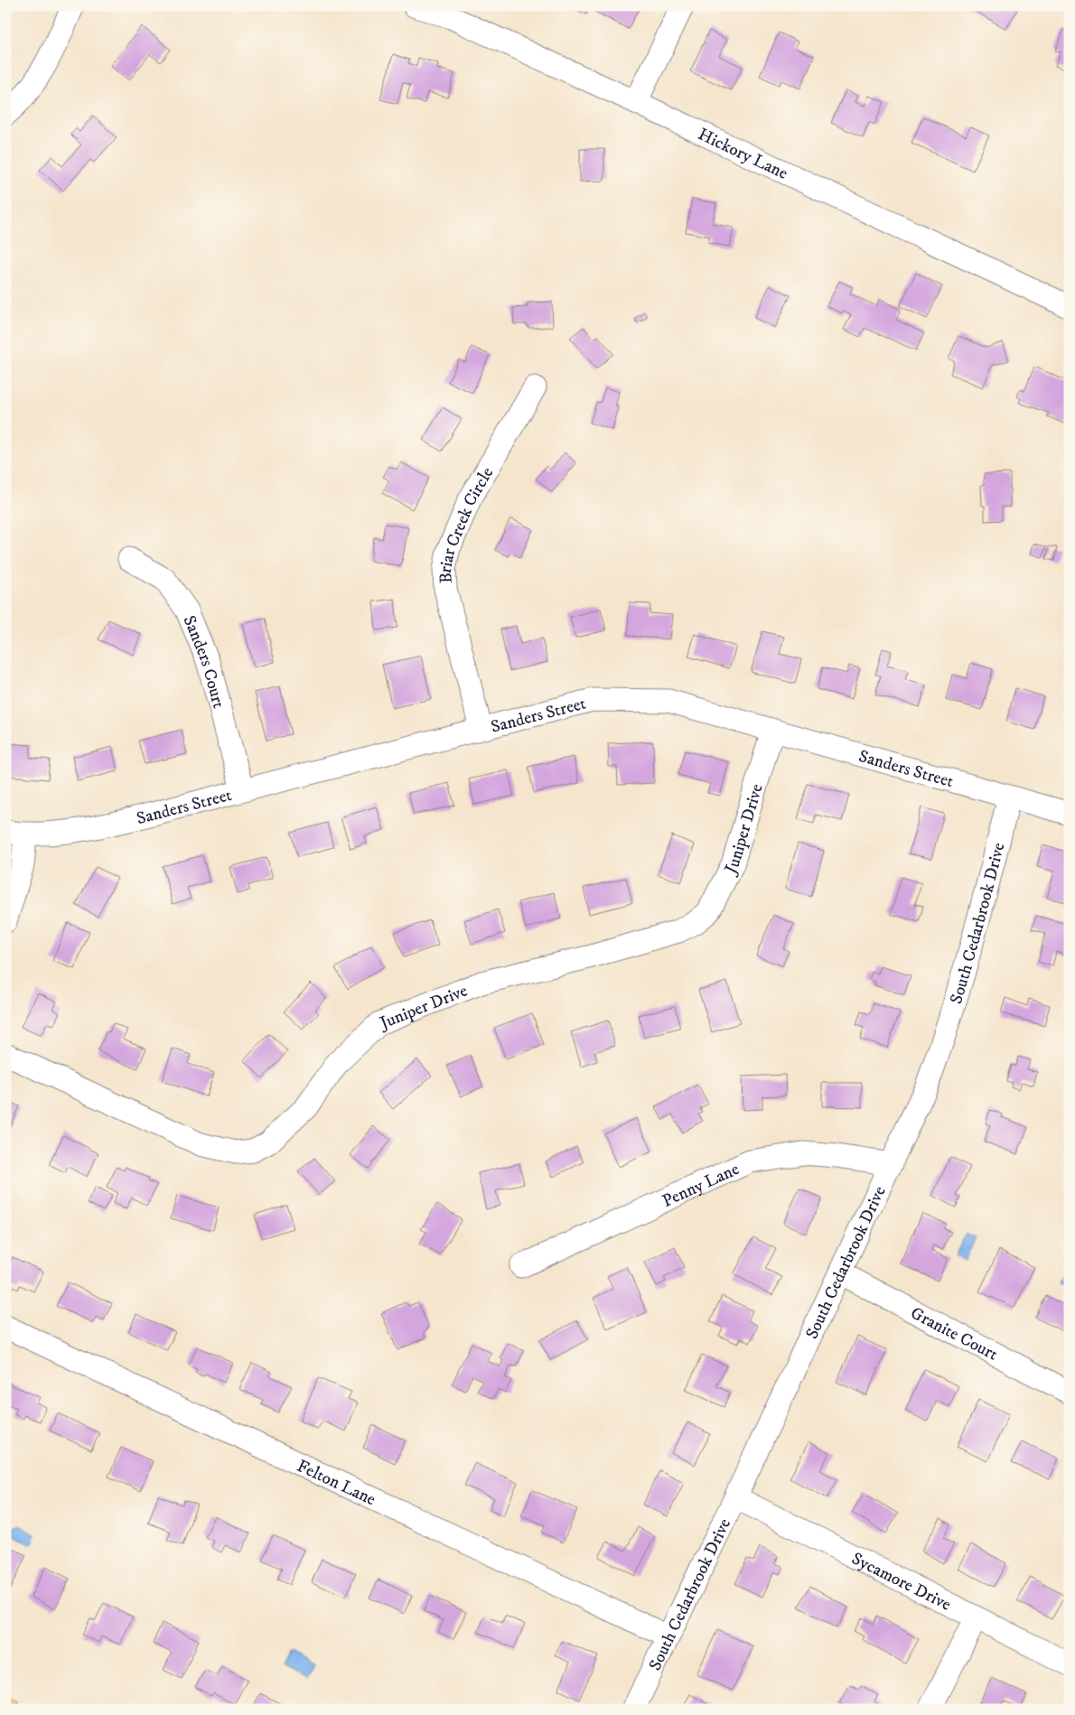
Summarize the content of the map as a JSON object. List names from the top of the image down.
{
  "streets": {
    "street": [
      "Hickory Lane",
      "Briar Creek Circle",
      "Sanders Court",
      "Sanders Street",
      "Juniper Drive",
      "South Cedarbrook Drive",
      "Penny Lane",
      "Granite Court",
      "Felton Lane",
      "Sycamore Drive"
    ]
  },
  "crossings": [
    ["Briar Creek Circle", "Sanders Street"],
    ["Sanders Court", "Sanders Street"],
    ["Sanders Street", "Juniper Drive"],
    ["Sanders Street", "South Cedarbrook Drive"],
    ["South Cedarbrook Drive", "Penny Lane"],
    ["South Cedarbrook Drive", "Granite Court"],
    ["South Cedarbrook Drive", "Felton Lane"],
    ["South Cedarbrook Drive", "Sycamore Drive"]
  ]
}
